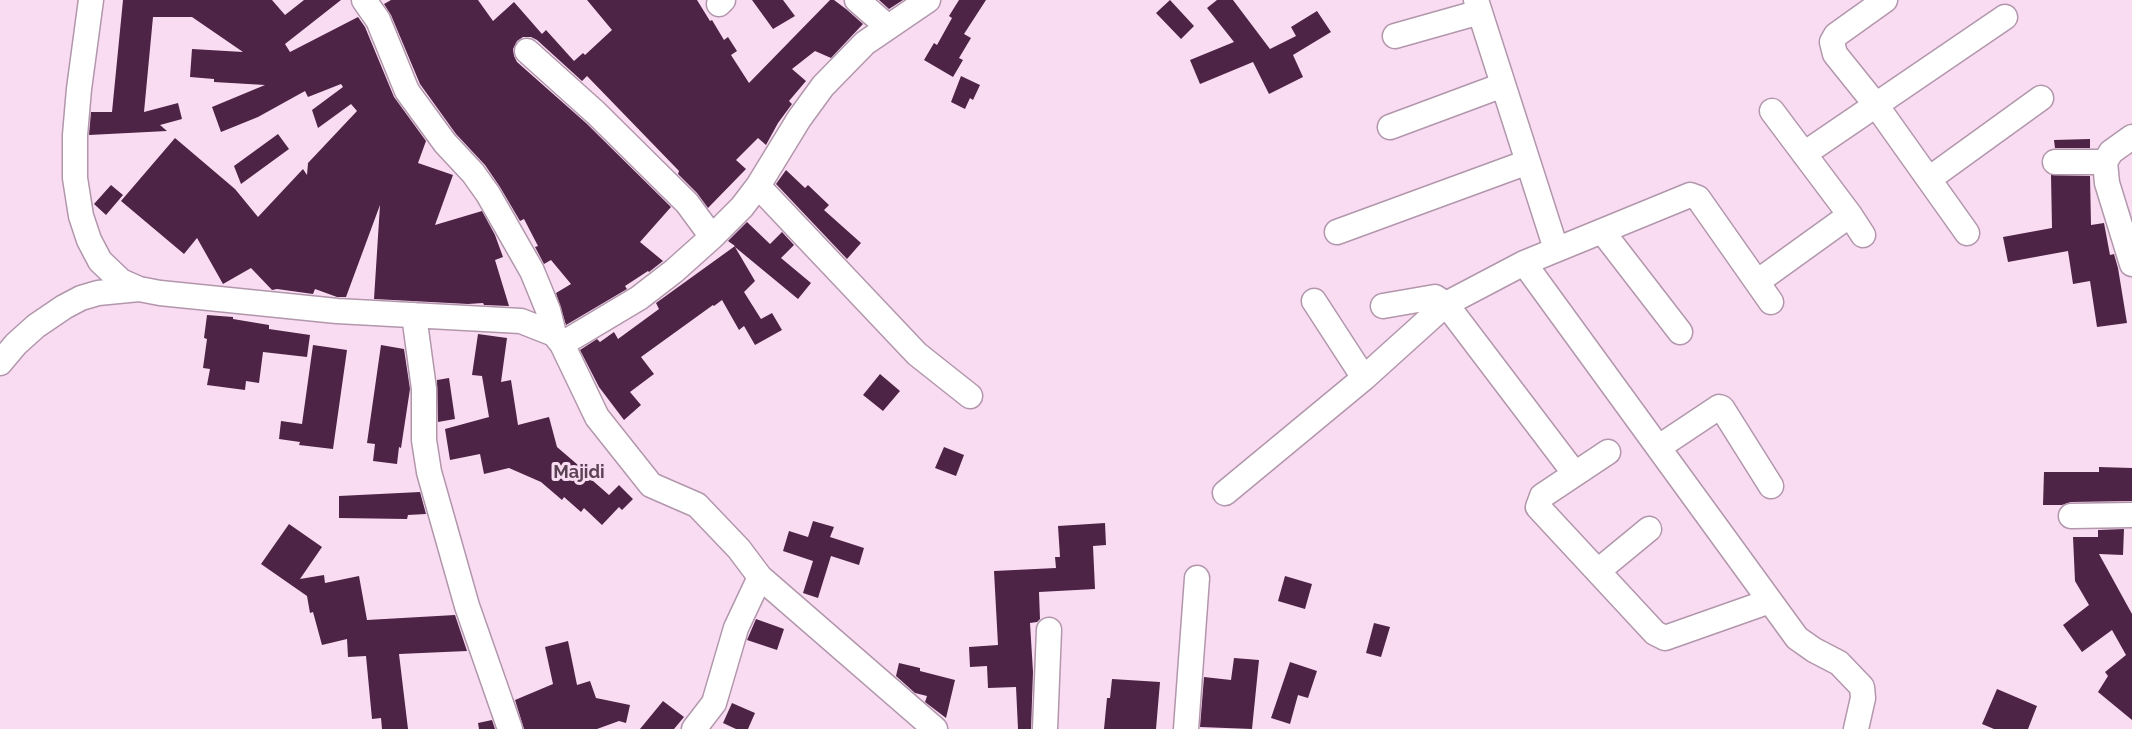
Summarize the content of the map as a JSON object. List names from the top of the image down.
{
  "districts": ["Majidi"]
}
